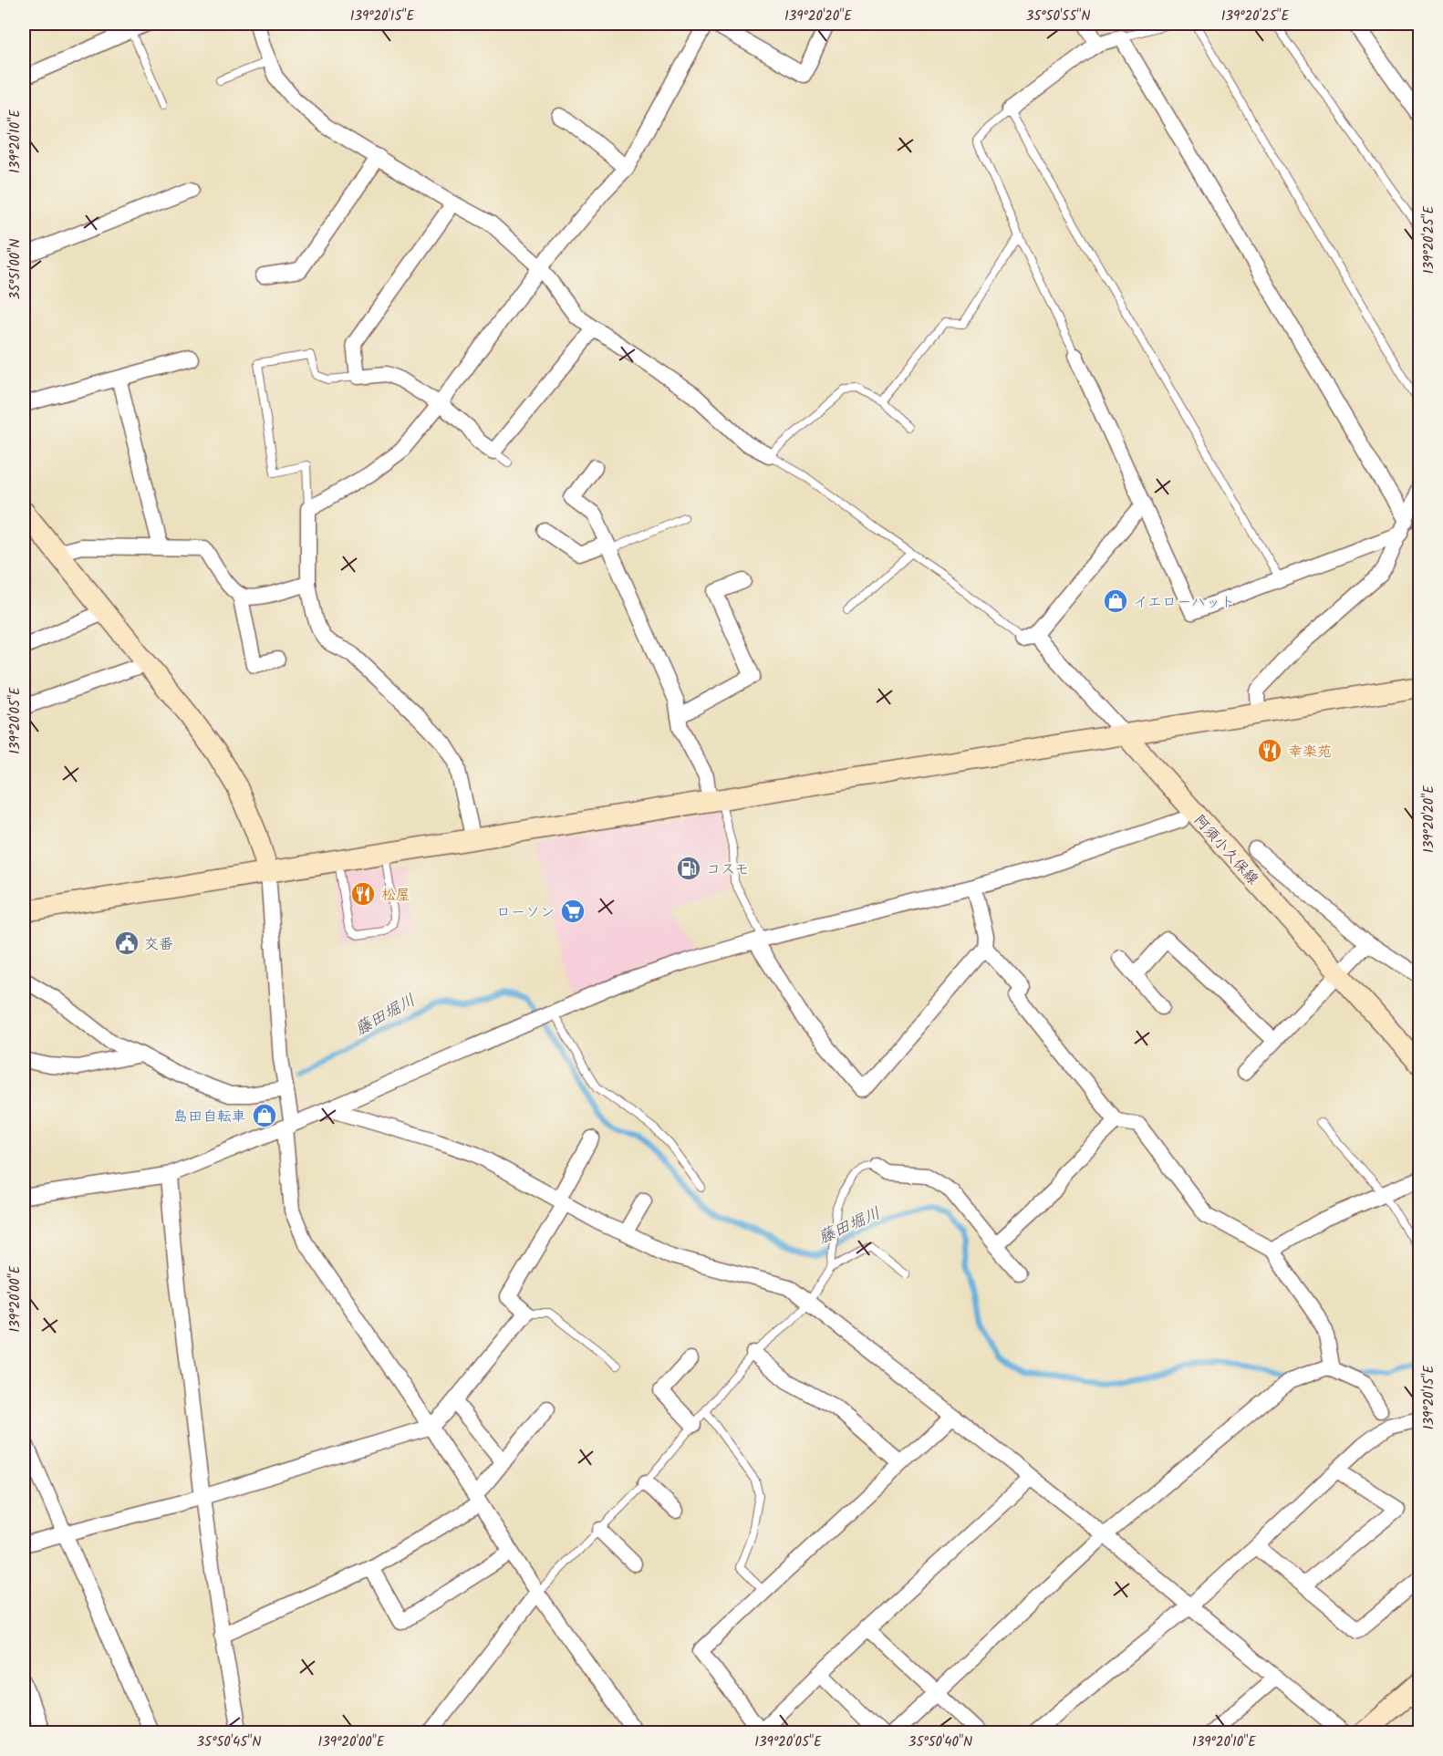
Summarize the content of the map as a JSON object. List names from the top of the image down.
{
  "streets": {
    "street": ["阿須小久保線"]
  },
  "water": ["藤田堀川"],
  "places": {
    "shop": ["イエローハット", "島田自転車"],
    "restaurant": ["幸楽苑", "松屋"],
    "fuel station": ["コスモ"],
    "supermarket": ["ローソン"],
    "public building": ["交番"]
  },
  "coordinates": [
    "139°20'15\"E",
    "139°20'20\"E",
    "35°50'55\"N",
    "139°20'25\"E",
    "139°20'10\"E",
    "35°51'00\"N",
    "139°20'05\"E",
    "139°20'00\"E",
    "35°50'45\"N",
    "35°50'40\"N"
  ]
}
